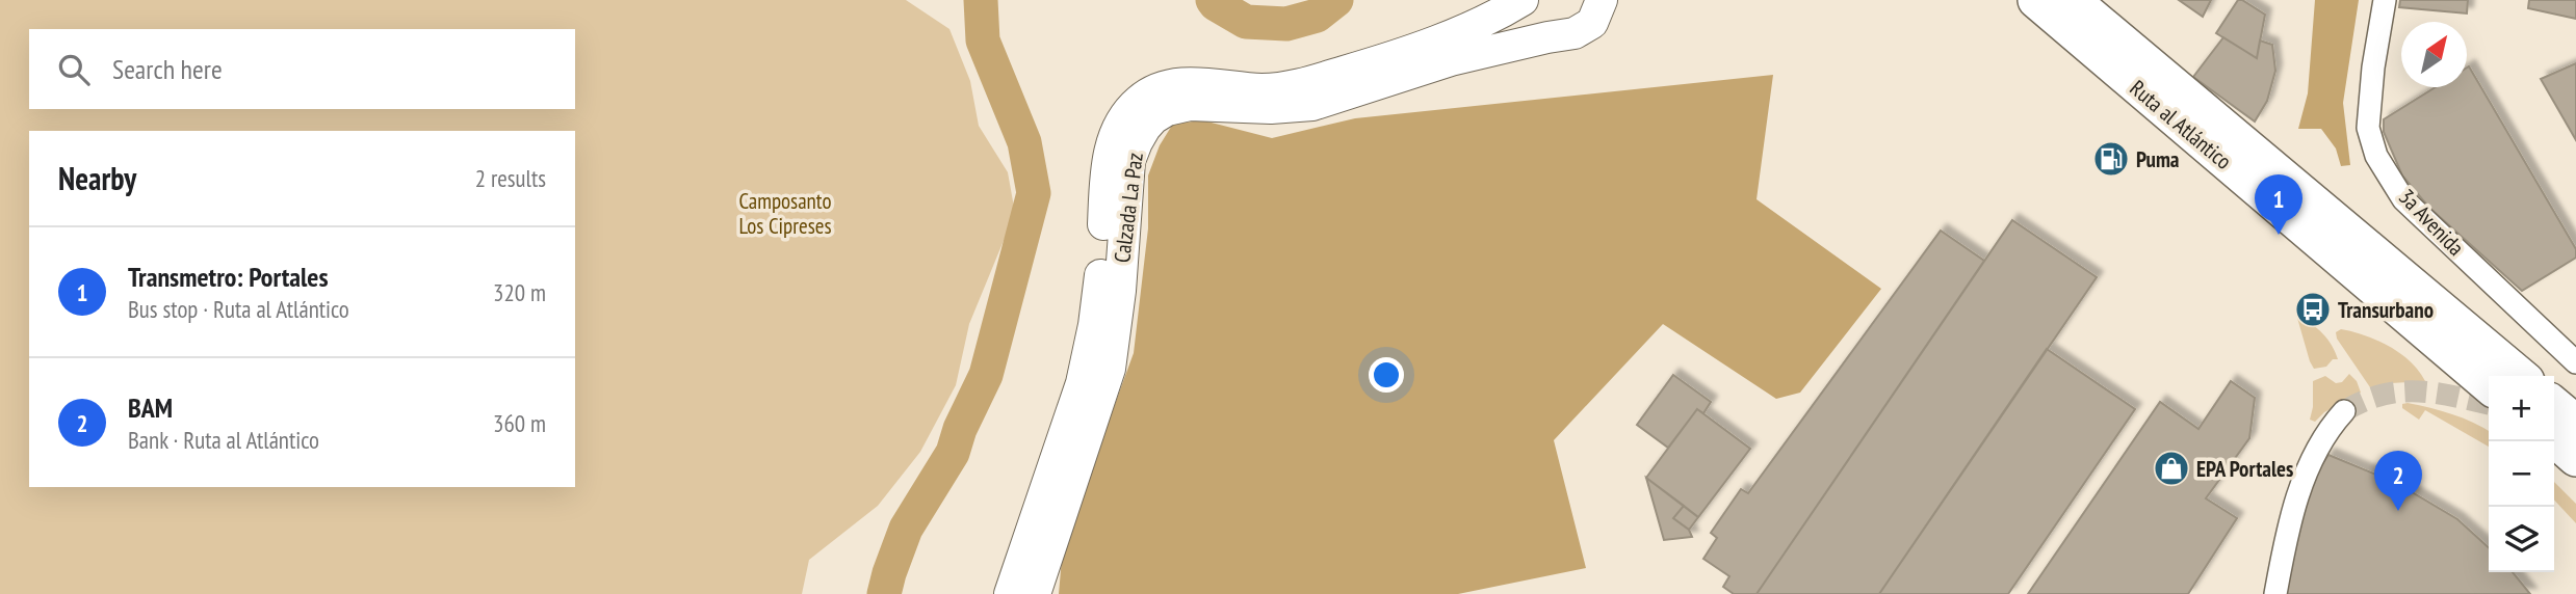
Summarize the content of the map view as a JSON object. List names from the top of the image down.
{
  "streets": {
    "highway": ["Ruta al Atlántico"],
    "main road": ["Calzada La Paz"],
    "street": ["3a Avenida"]
  },
  "parks": ["Camposanto Los Cipreses"],
  "places": {
    "fuel station": ["Puma"],
    "bus stop": ["Transurbano"],
    "shop": ["EPA Portales"]
  },
  "north": "top right",
  "page": {
    "search": "Search here",
    "heading": ["Nearby", "2 results"],
    "pins": ["1", "2"],
    "list": [
      {
        "mark": "1",
        "name": "Transmetro: Portales",
        "note": "Bus stop · Ruta al Atlántico",
        "value": "320 m"
      },
      {
        "mark": "2",
        "name": "BAM",
        "note": "Bank · Ruta al Atlántico",
        "value": "360 m"
      }
    ],
    "map_buttons": ["+", "−"]
  }
}
